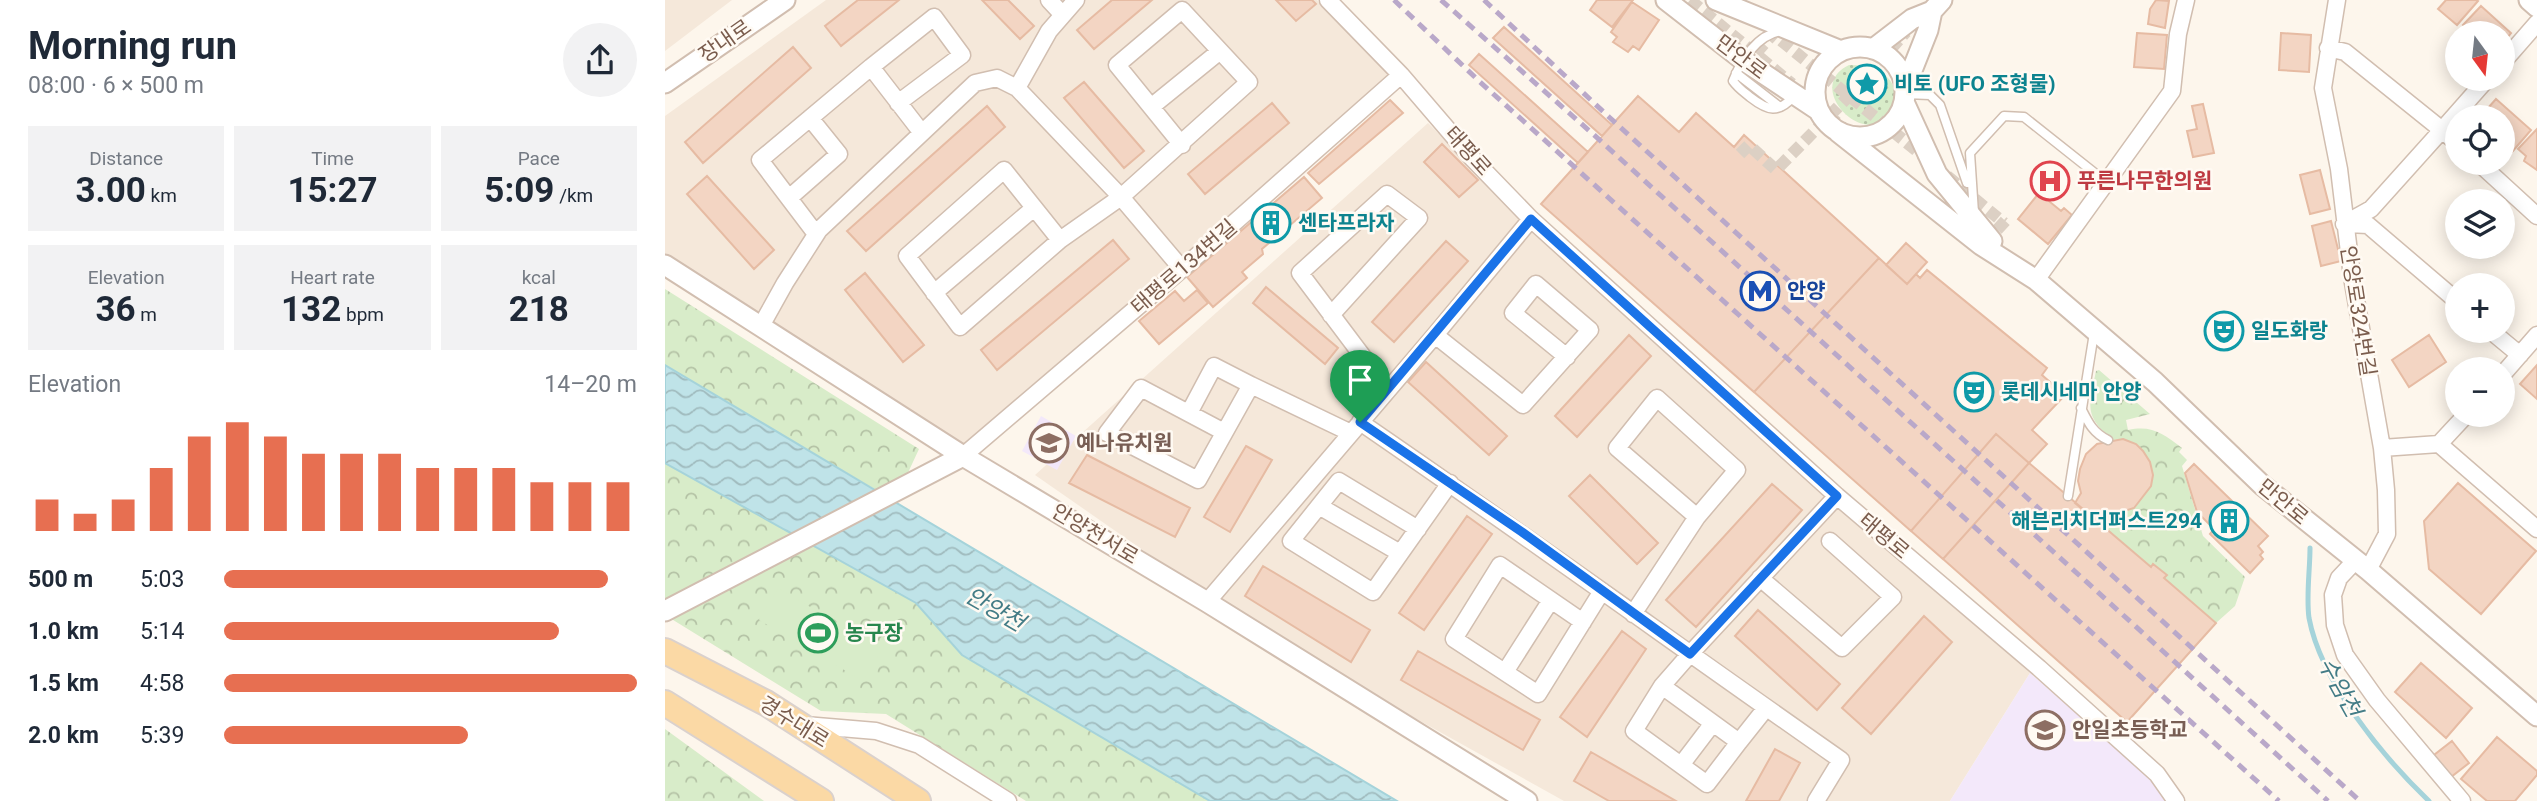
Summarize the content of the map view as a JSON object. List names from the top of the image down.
{
  "streets": {
    "main road": ["경수대로"],
    "street": [
      "장내로",
      "만안로",
      "태평로",
      "태평로134번길",
      "안양로324번길",
      "안양천서로"
    ]
  },
  "crossings": [
    ["만안로", "안양로324번길"],
    ["태평로", "태평로134번길"],
    ["태평로134번길", "안양천서로"]
  ],
  "water": ["안양천", "수암천"],
  "places": {
    "place": ["비토 (UFO 조형물)"],
    "hospital": ["푸른나무한의원"],
    "building": ["센타프라자", "해븐리치더퍼스트294"],
    "metro station": ["안양"],
    "theatre": ["일도화랑", "롯데시네마 안양"],
    "school or university": ["예나유치원", "안일초등학교"],
    "sports": ["농구장"]
  },
  "north": "bottom",
  "page": {
    "heading": ["Morning run", "08:00 · 6 × 500 m"],
    "map_buttons": ["+", "−"],
    "stats": [
      ["Distance", "3.00 km"],
      ["Time", "15:27"],
      ["Pace", "5:09 /km"],
      ["Elevation", "36 m"],
      ["Heart rate", "132 bpm"],
      ["kcal", "218"]
    ],
    "chart": ["Elevation", "14–20 m"],
    "list": [
      {
        "name": "500 m",
        "note": "5:03"
      },
      {
        "name": "1.0 km",
        "note": "5:14"
      },
      {
        "name": "1.5 km",
        "note": "4:58"
      },
      {
        "name": "2.0 km",
        "note": "5:39"
      }
    ]
  }
}
